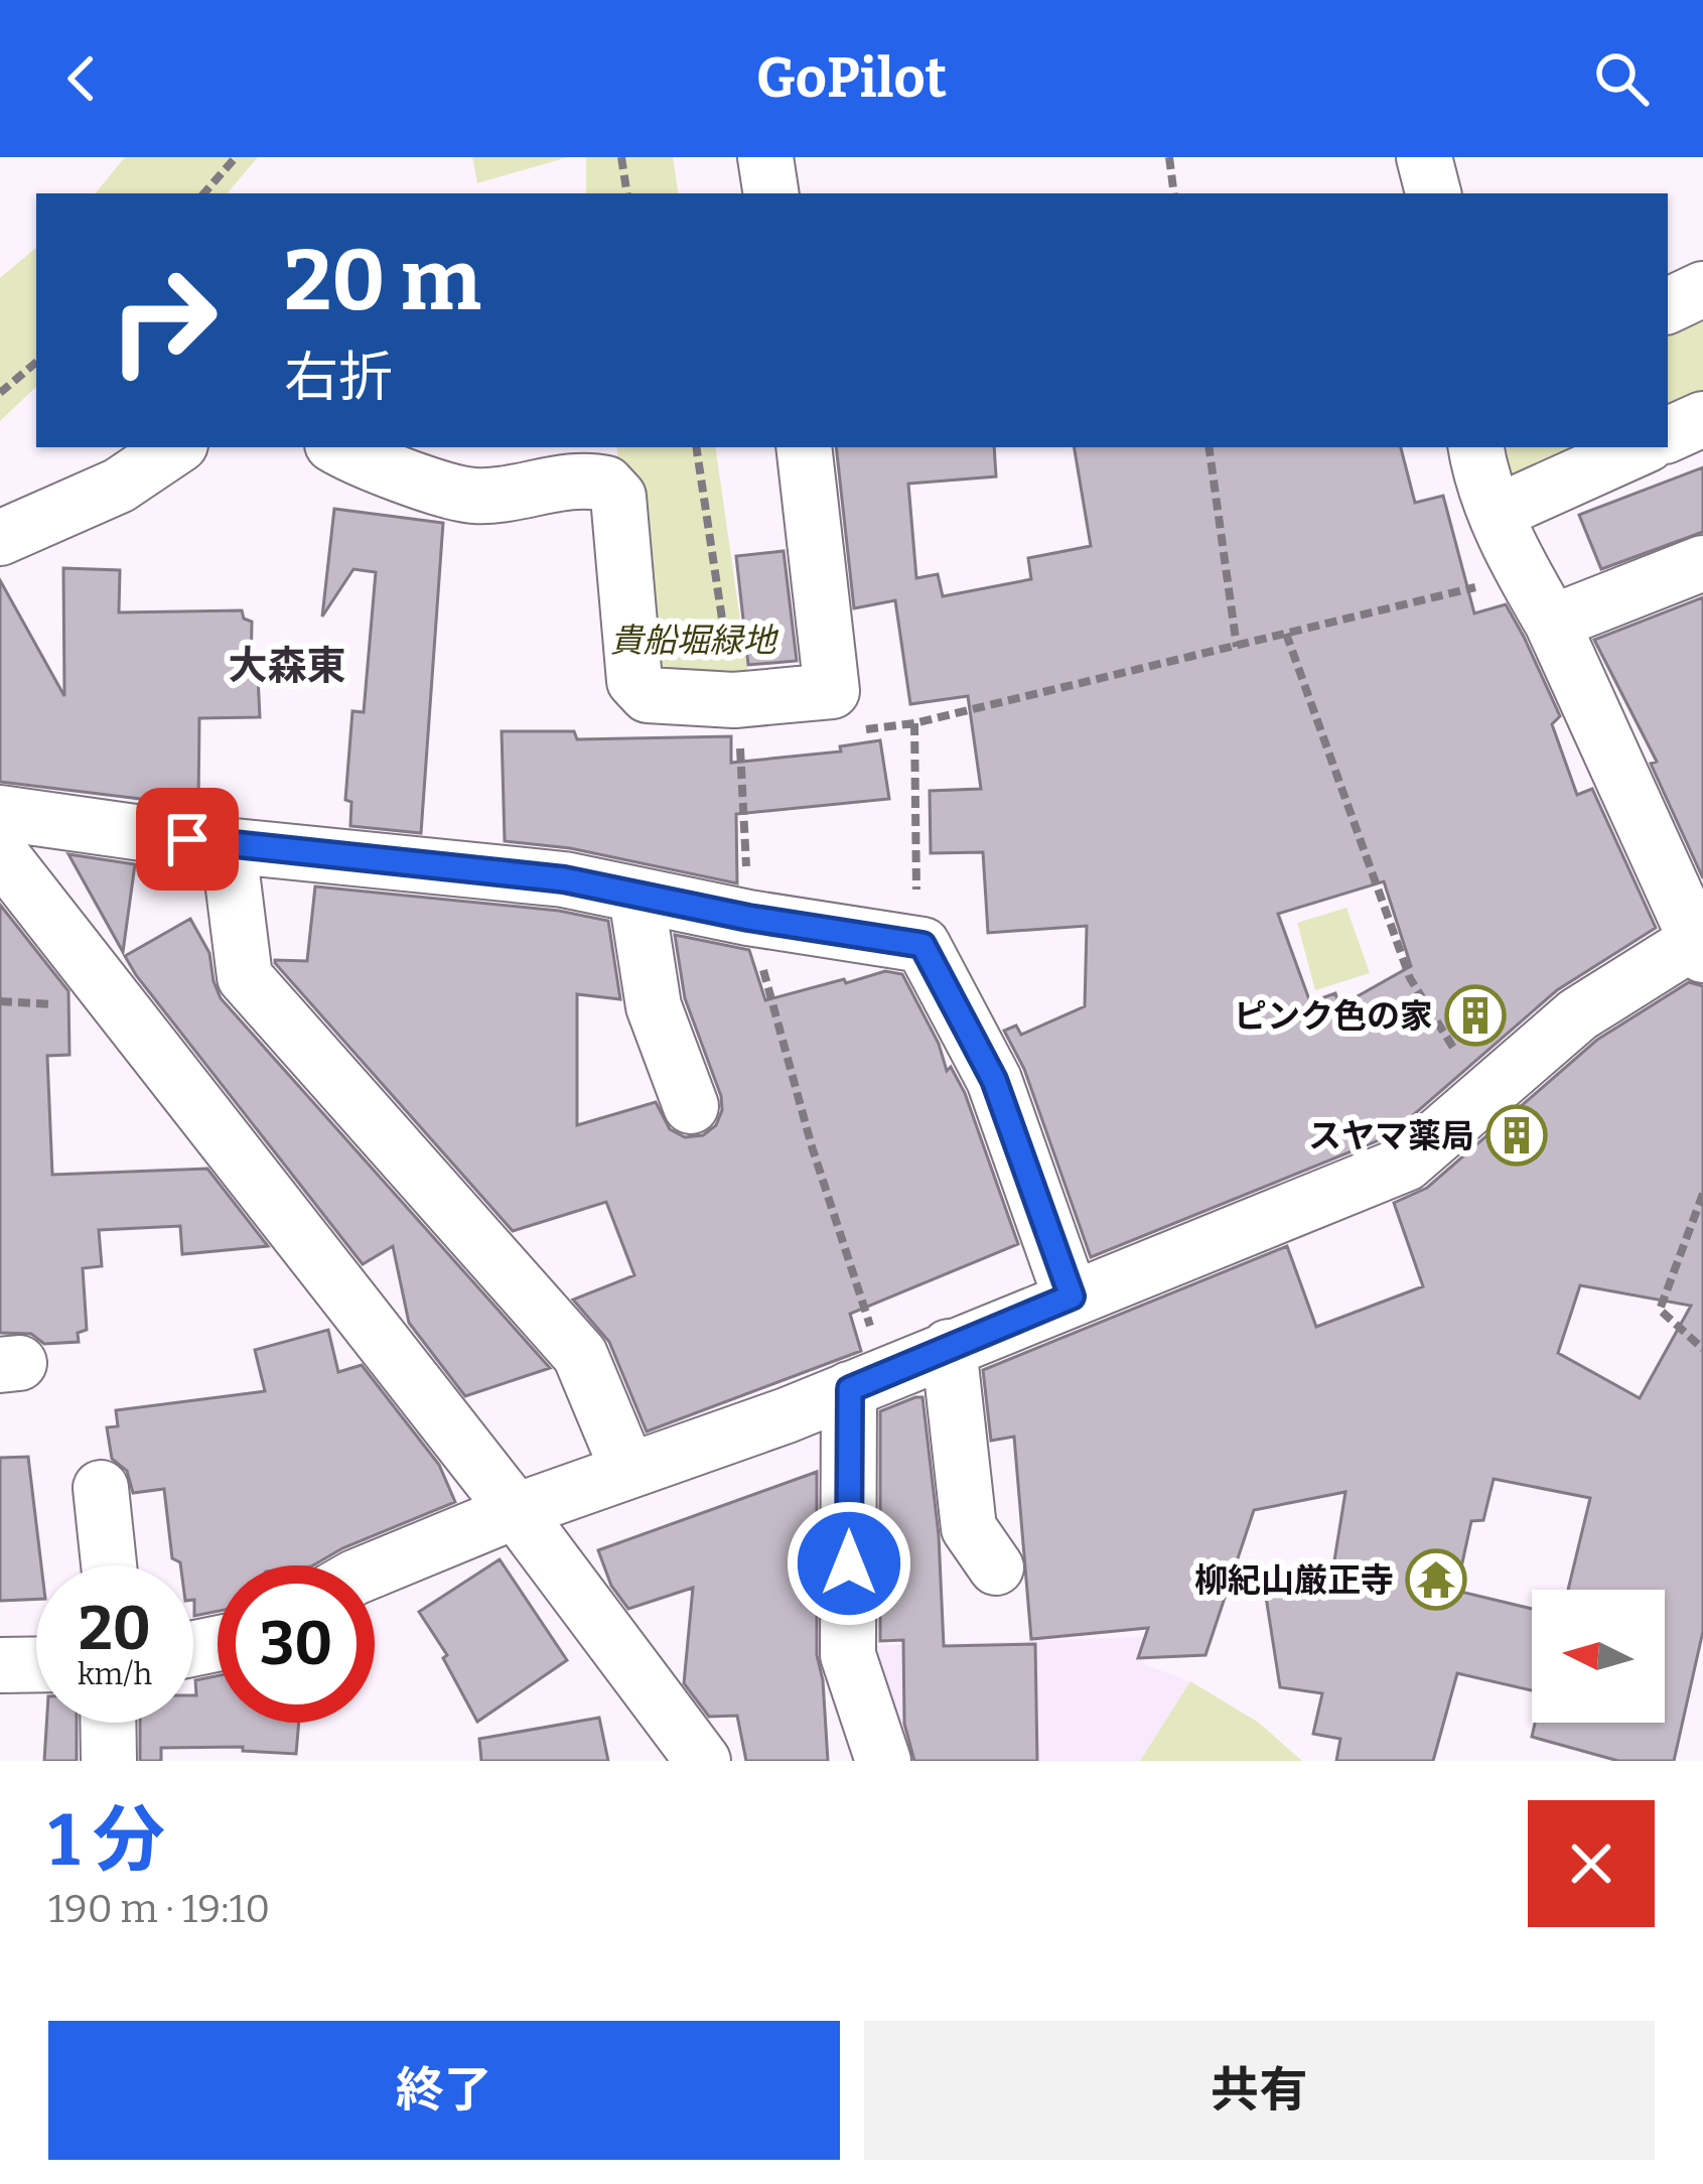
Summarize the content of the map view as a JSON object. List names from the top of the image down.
{
  "districts": ["大森東"],
  "parks": ["貴船堀緑地"],
  "places": {
    "building": ["ピンク色の家", "スヤマ薬局"],
    "temple": ["柳紀山厳正寺"]
  },
  "north": "left",
  "page": {
    "header": "GoPilot",
    "turn": ["20 m", "右折"],
    "speed": "20 km/h",
    "limit": "30",
    "heading": ["1 分", "190 m · 19:10"],
    "buttons": ["終了", "共有"]
  }
}
